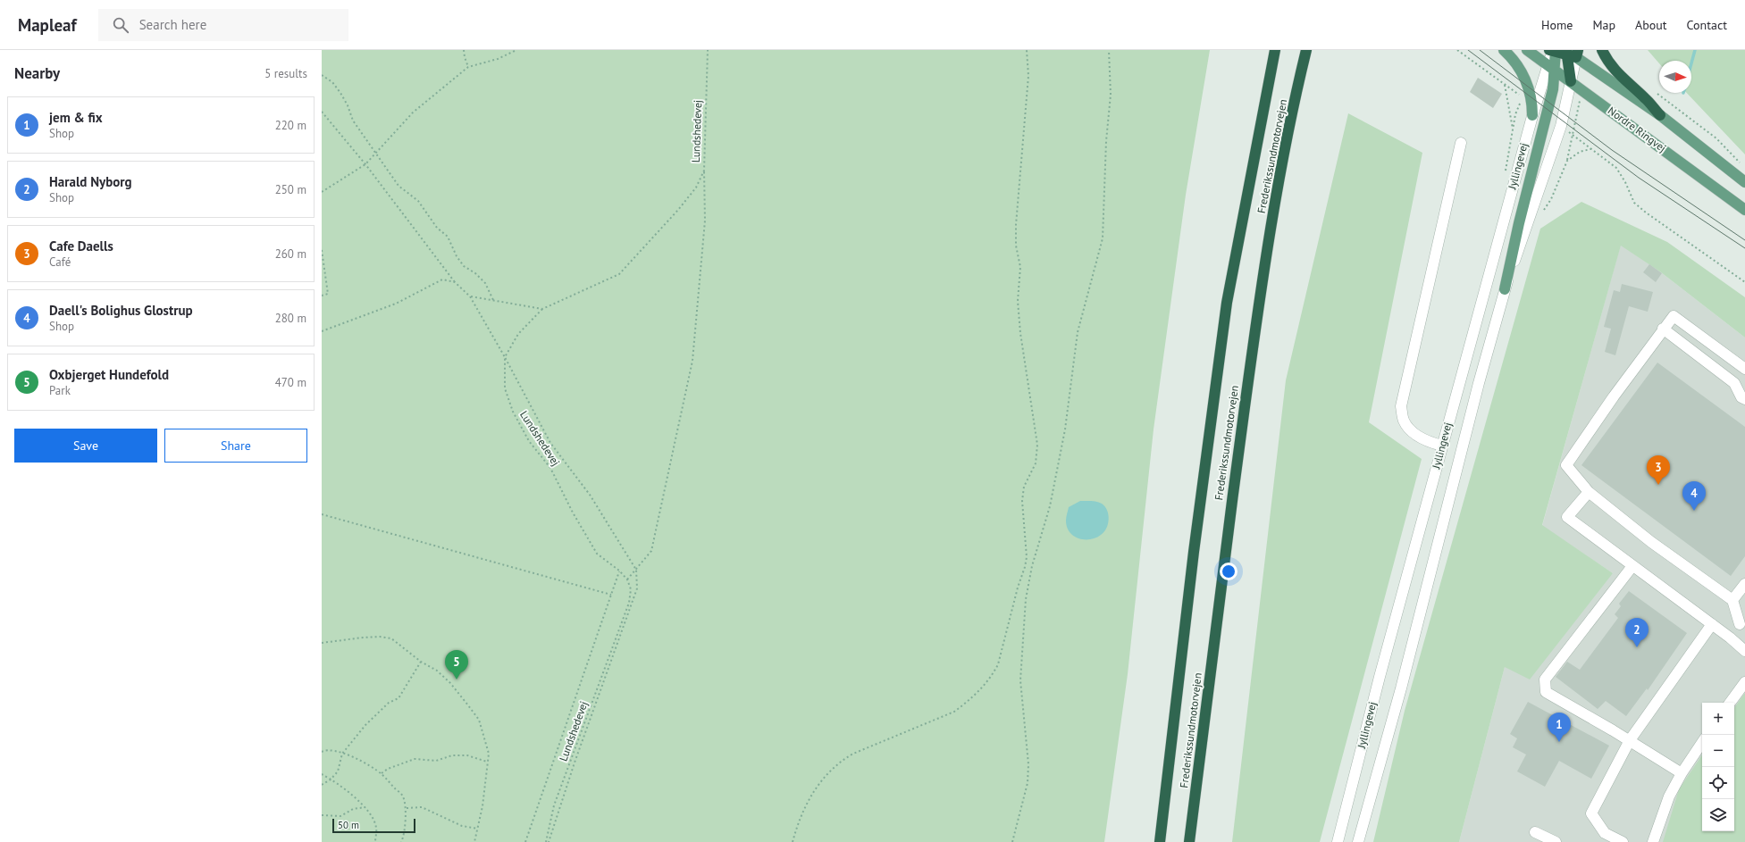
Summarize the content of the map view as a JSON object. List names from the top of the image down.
{
  "streets": {
    "highway": ["Frederikssundmotorvejen"],
    "main road": ["Nordre Ringvej"],
    "street": ["Jyllingevej"],
    "path": ["Lundshedevej"]
  },
  "crossings": [
    ["Nordre Ringvej", "Jyllingevej"]
  ],
  "scale_bar": "50 m",
  "north": "right",
  "page": {
    "header": "Mapleaf",
    "search": "Search here",
    "nav": [
      "Home",
      "Map",
      "About",
      "Contact"
    ],
    "heading": ["Nearby", "5 results"],
    "list": [
      {
        "mark": "1",
        "name": "jem & fix",
        "note": "Shop",
        "value": "220 m"
      },
      {
        "mark": "2",
        "name": "Harald Nyborg",
        "note": "Shop",
        "value": "250 m"
      },
      {
        "mark": "3",
        "name": "Cafe Daells",
        "note": "Café",
        "value": "260 m"
      },
      {
        "mark": "4",
        "name": "Daell's Bolighus Glostrup",
        "note": "Shop",
        "value": "280 m"
      },
      {
        "mark": "5",
        "name": "Oxbjerget Hundefold",
        "note": "Park",
        "value": "470 m"
      }
    ],
    "buttons": ["Save", "Share"],
    "pins": [
      "3",
      "4",
      "2",
      "5",
      "1"
    ],
    "map_buttons": ["+", "−"],
    "scale": "50 m"
  }
}
